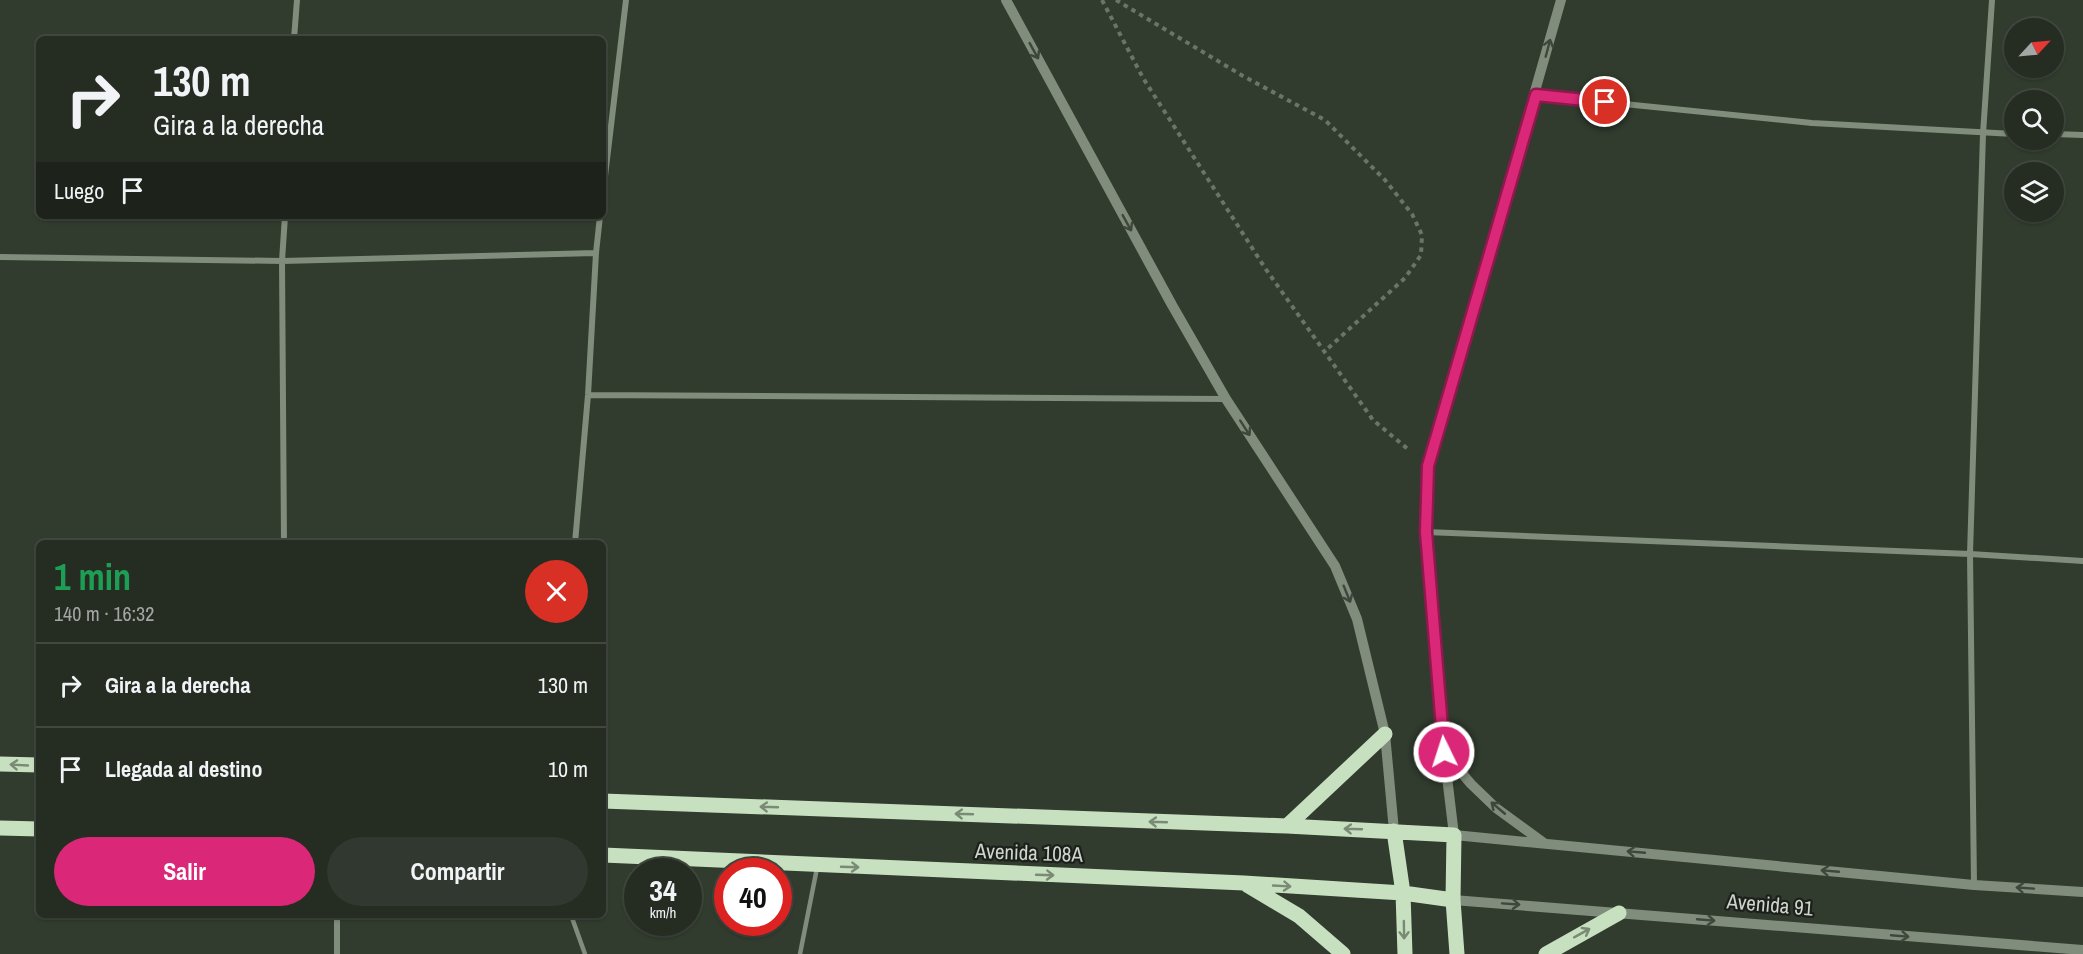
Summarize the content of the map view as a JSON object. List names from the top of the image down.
{
  "streets": {
    "main road": ["Avenida 108A"],
    "street": ["Avenida 91"]
  },
  "crossings": [
    ["Avenida 108A", "Avenida 91"]
  ],
  "north": "top right",
  "page": {
    "turn": ["130 m", "Gira a la derecha"],
    "then": "Luego",
    "heading": ["1 min", "140 m · 16:32"],
    "list": [
      {
        "name": "Gira a la derecha",
        "value": "130 m"
      },
      {
        "name": "Llegada al destino",
        "value": "10 m"
      }
    ],
    "buttons": ["Salir", "Compartir"],
    "speed": "34 km/h",
    "limit": "40"
  }
}
